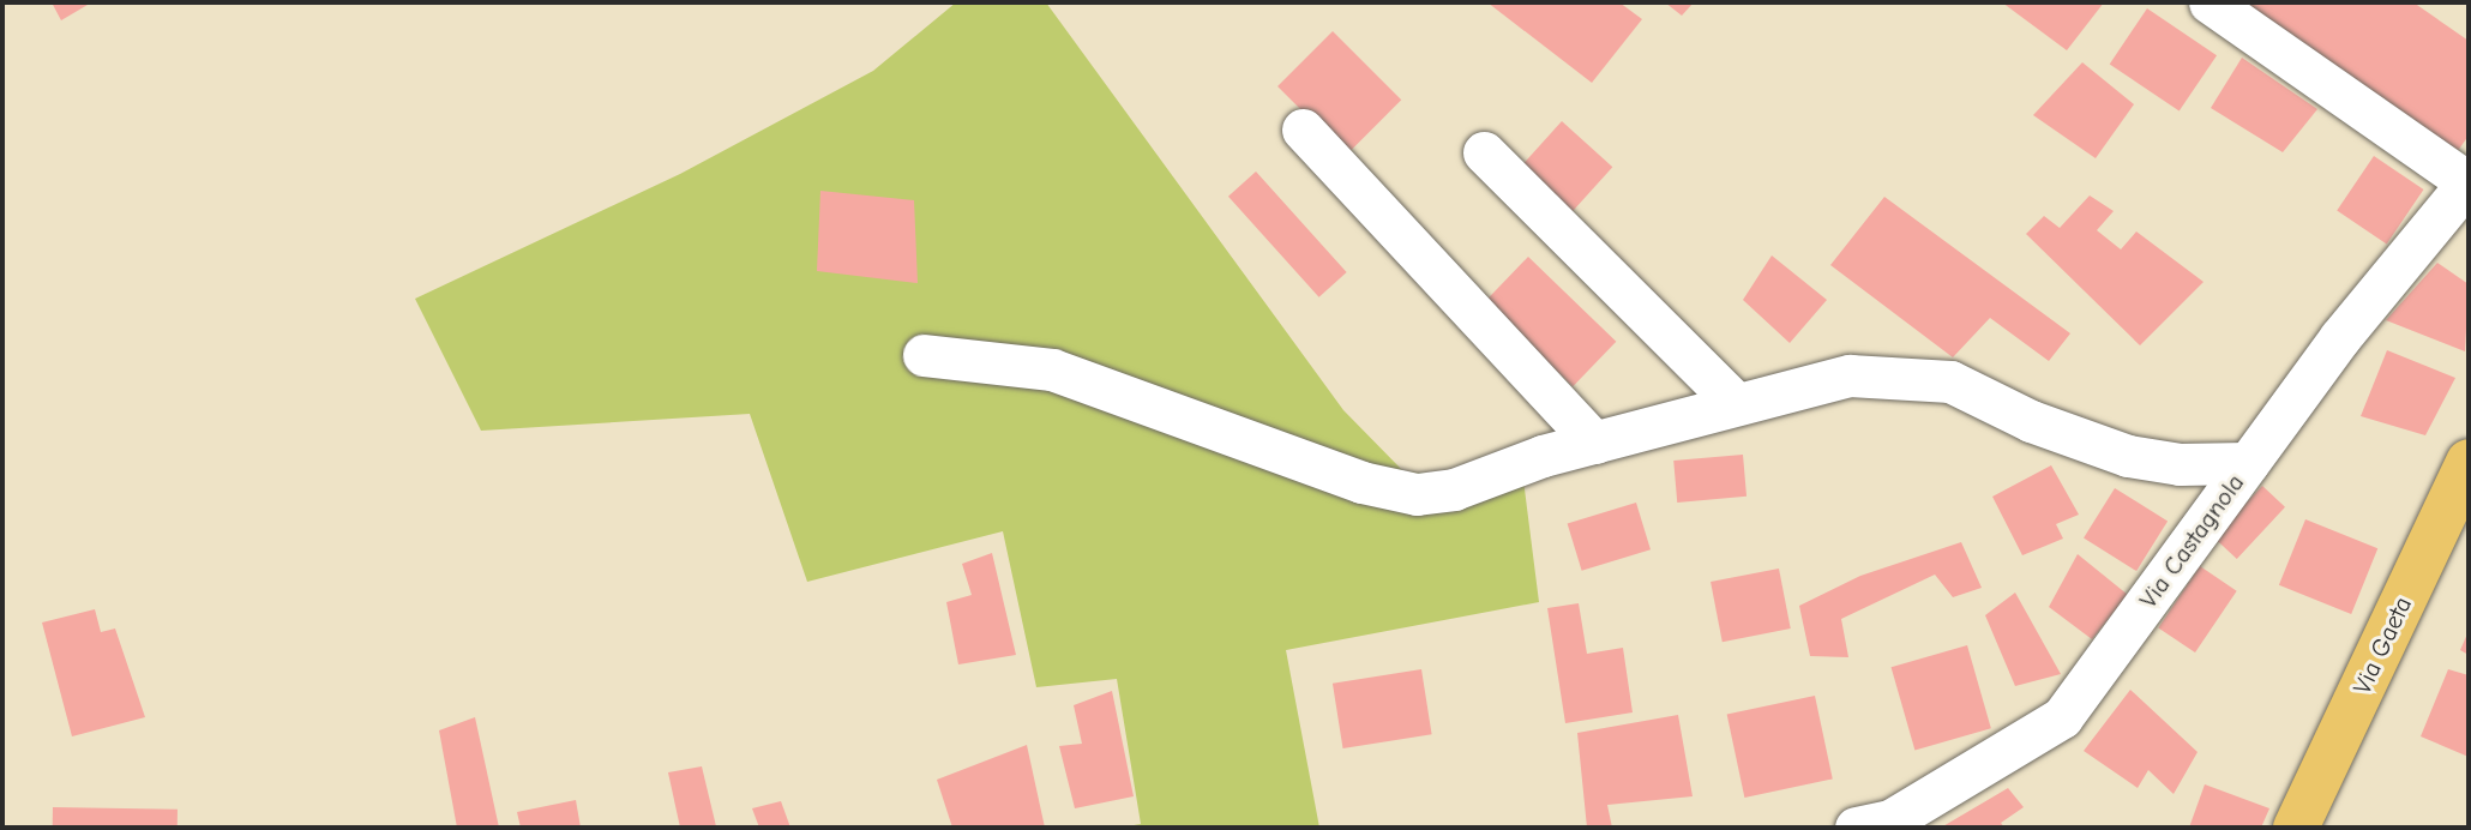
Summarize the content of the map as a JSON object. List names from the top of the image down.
{
  "streets": {
    "main road": ["Via Gaeta"],
    "street": ["Via Castagnola"]
  }
}
